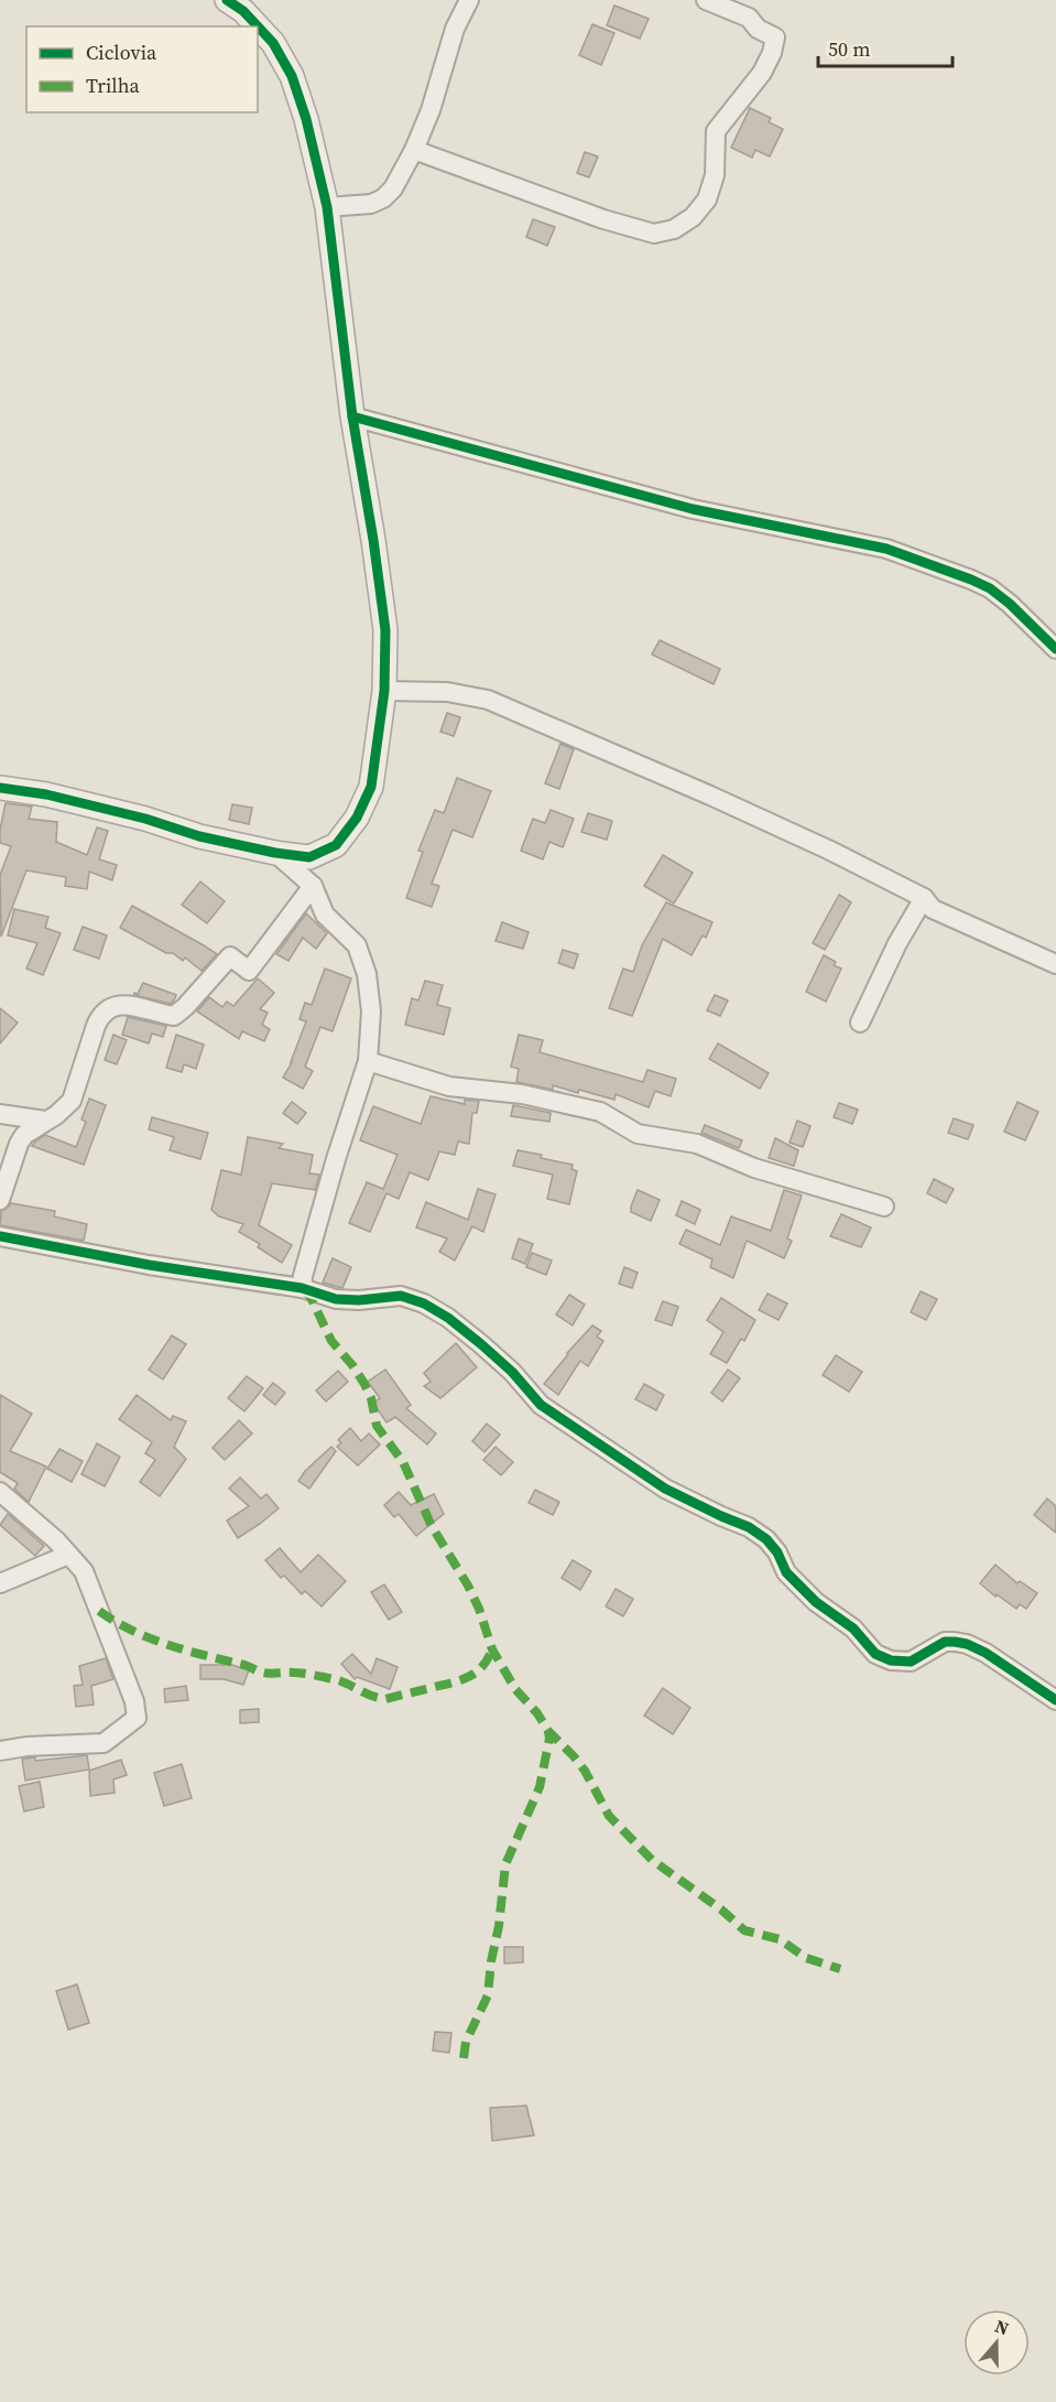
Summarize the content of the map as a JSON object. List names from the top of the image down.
{
  "legend": ["Ciclovia", "Trilha"],
  "scale_bar": "50 m",
  "north": "top"
}
